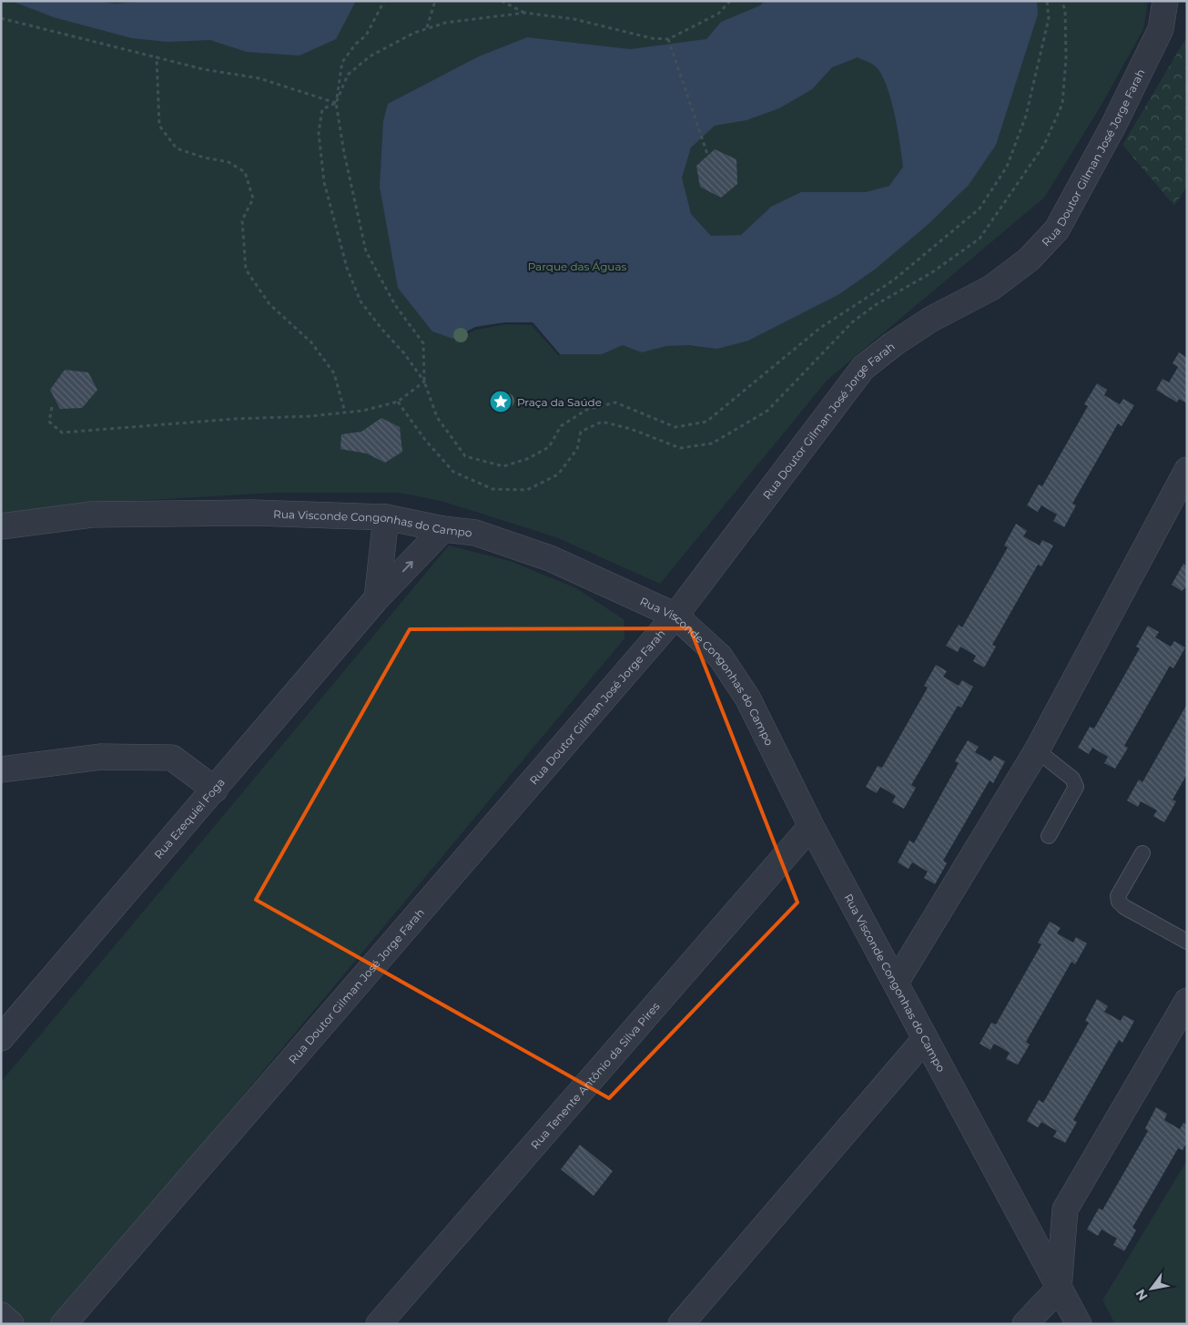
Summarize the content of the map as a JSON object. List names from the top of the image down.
{
  "streets": {
    "street": [
      "Rua Doutor Gilman José Jorge Farah",
      "Rua Visconde Congonhas do Campo",
      "Rua Ezequiel Foga",
      "Rua Tenente Antônio da Silva Pires"
    ]
  },
  "crossings": [
    ["Rua Doutor Gilman José Jorge Farah", "Rua Visconde Congonhas do Campo"],
    ["Rua Visconde Congonhas do Campo", "Rua Ezequiel Foga"],
    ["Rua Visconde Congonhas do Campo", "Rua Tenente Antônio da Silva Pires"]
  ],
  "parks": ["Parque das Águas"],
  "places": {
    "place": ["Praça da Saúde"]
  },
  "north": "bottom left"
}
